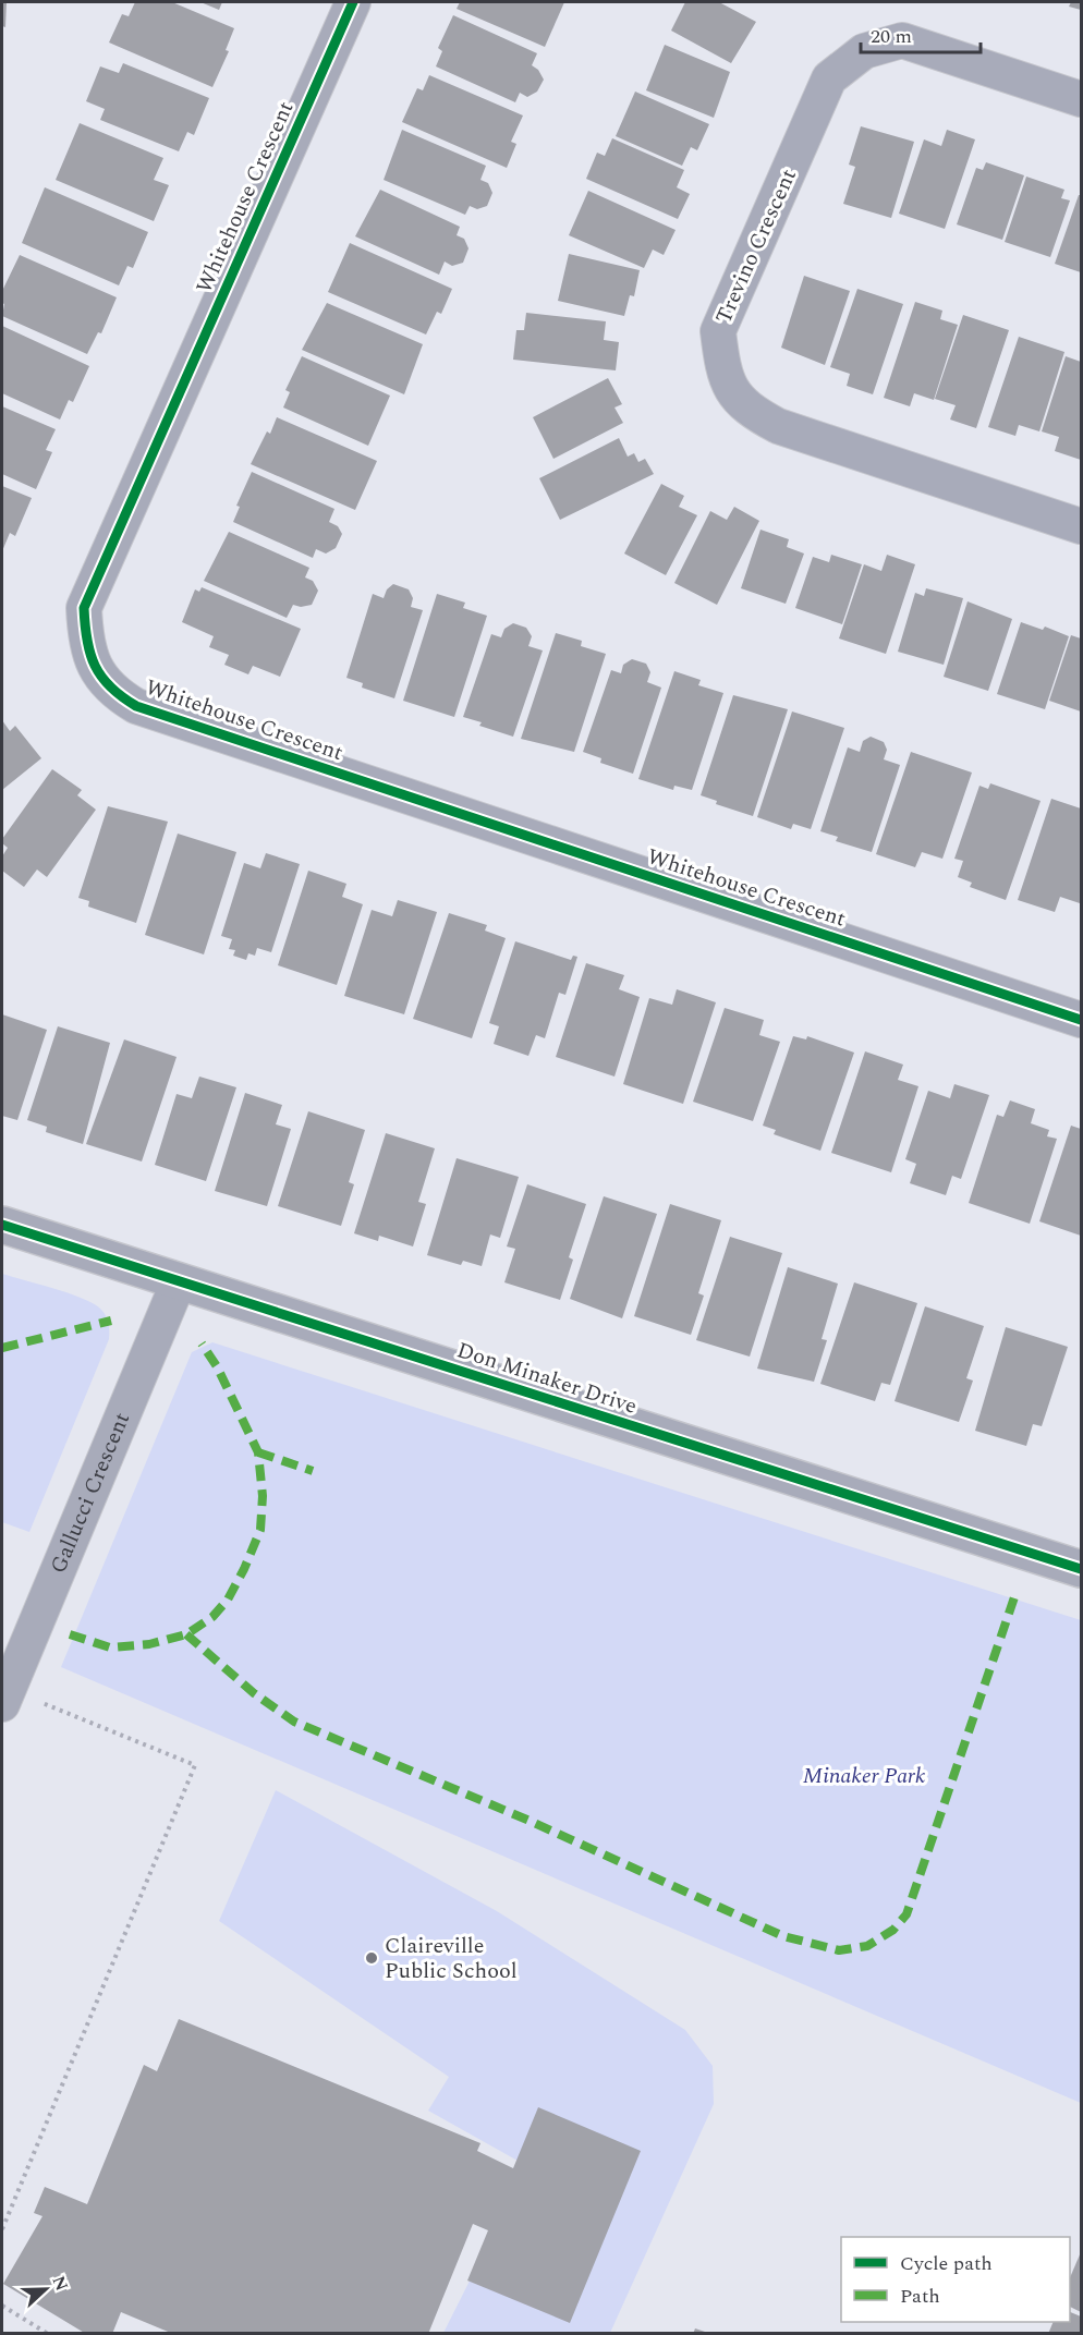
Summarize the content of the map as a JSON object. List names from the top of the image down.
{
  "streets": {
    "street": [
      "Whitehouse Crescent",
      "Trevino Crescent",
      "Don Minaker Drive",
      "Gallucci Crescent"
    ]
  },
  "crossings": [
    ["Don Minaker Drive", "Gallucci Crescent"]
  ],
  "parks": ["Minaker Park"],
  "places": ["Claireville Public School"],
  "legend": ["Cycle path", "Path"],
  "scale_bar": "20 m",
  "north": "right"
}
